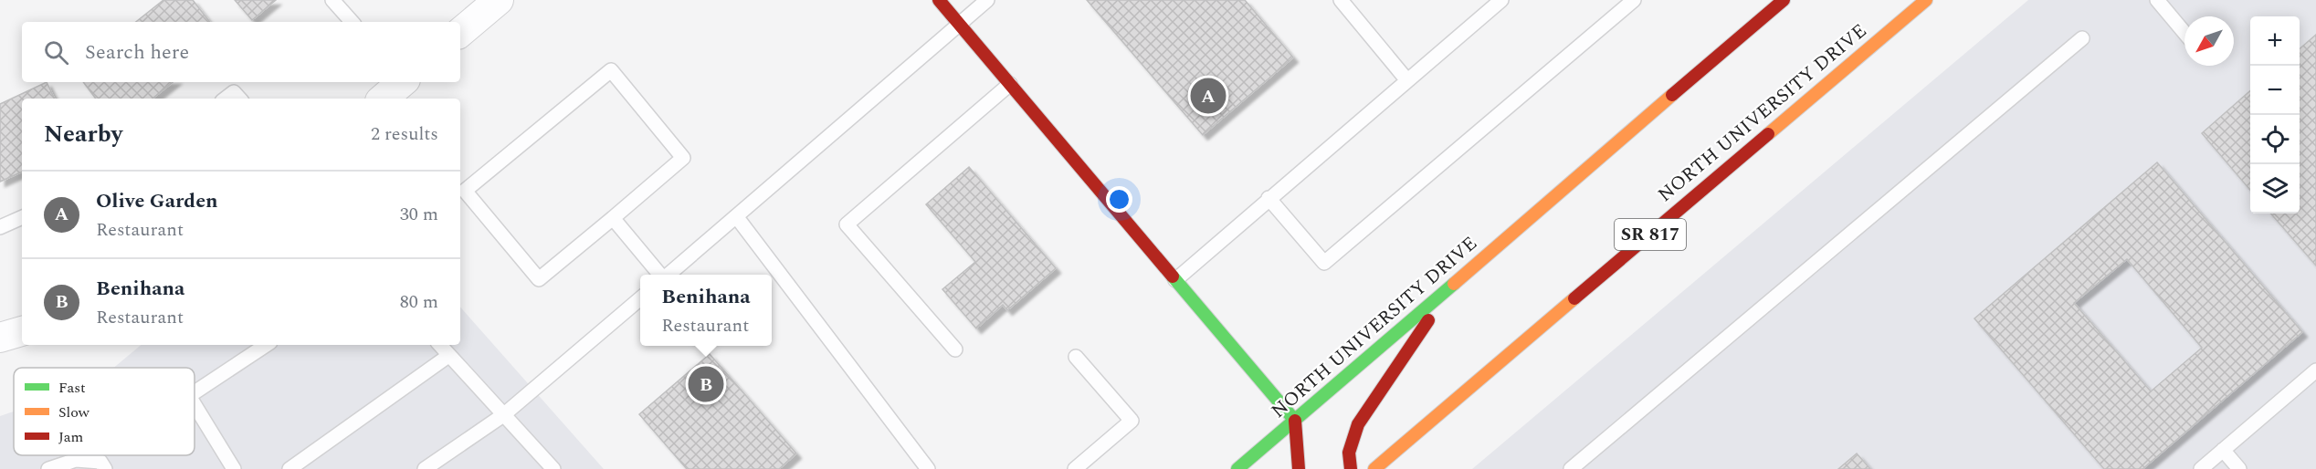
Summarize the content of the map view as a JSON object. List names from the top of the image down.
{
  "streets": {
    "main road": ["NORTH UNIVERSITY DRIVE", "SR 817"]
  },
  "legend": ["Fast", "Slow", "Jam"],
  "north": "bottom left",
  "page": {
    "map_buttons": ["+", "−"],
    "search": "Search here",
    "pins": ["A", "B"],
    "heading": ["Nearby", "2 results"],
    "list": [
      {
        "mark": "A",
        "name": "Olive Garden",
        "note": "Restaurant",
        "value": "30 m"
      },
      {
        "mark": "B",
        "name": "Benihana",
        "note": "Restaurant",
        "value": "80 m"
      }
    ],
    "popup": ["Benihana", "Restaurant"]
  }
}
